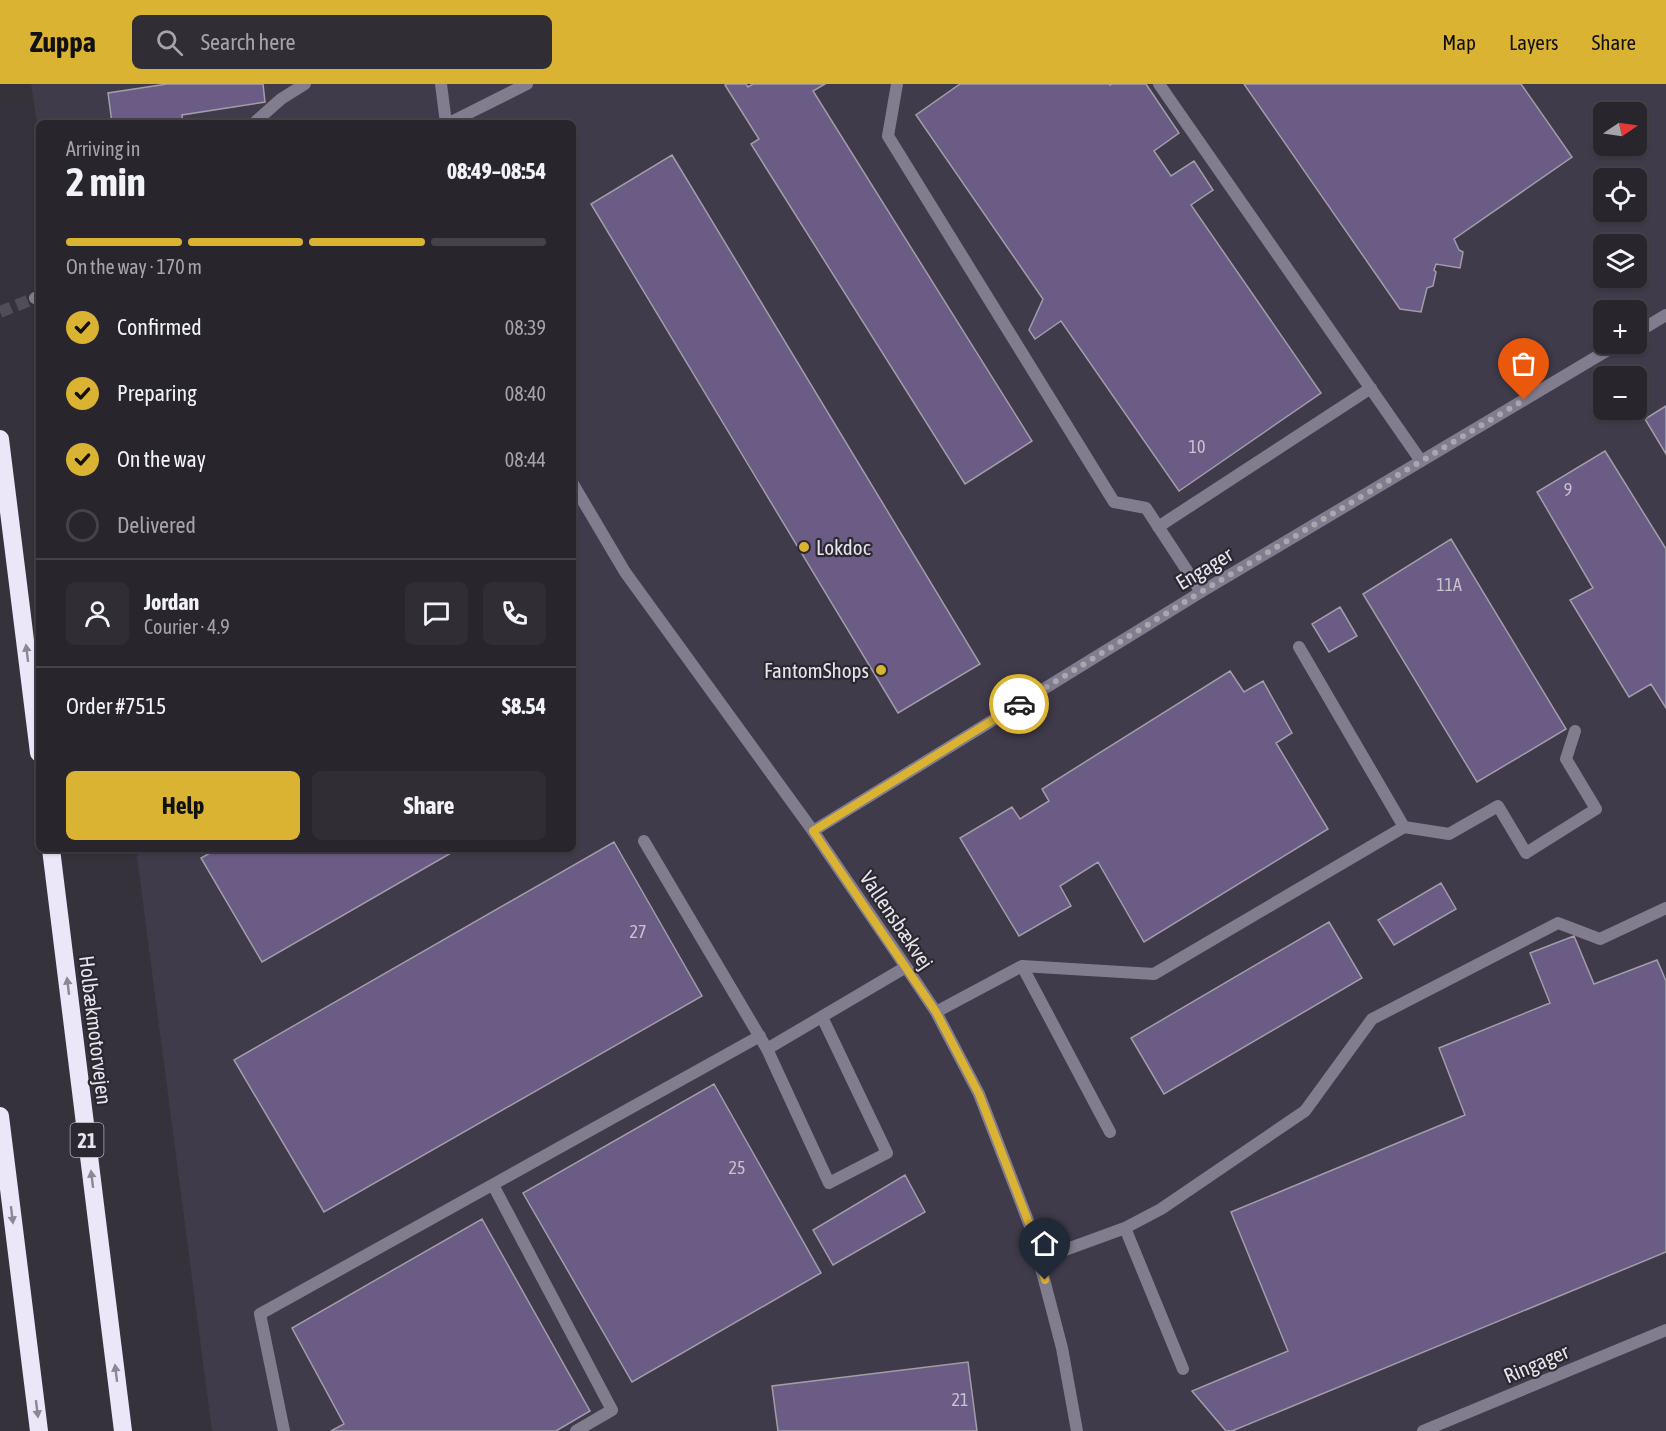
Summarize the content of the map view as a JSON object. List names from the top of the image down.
{
  "streets": {
    "highway": ["Holbækmotorvejen", "21"],
    "street": ["Engager", "Vallensbækvej", "Ringager"]
  },
  "crossings": [
    ["Engager", "Vallensbækvej"]
  ],
  "places": ["Lokdoc", "FantomShops"],
  "house_numbers": [
    "10",
    "9",
    "11A",
    "27",
    "25",
    "21"
  ],
  "north": "right",
  "page": {
    "header": "Zuppa",
    "search": "Search here",
    "nav": ["Map", "Layers", "Share"],
    "map_buttons": ["+", "−"],
    "heading": ["2 min", "Arriving in", "08:49–08:54"],
    "panel": [
      "Jordan",
      "Courier · 4.9",
      "Order #7515",
      "$8.54"
    ],
    "bar": "On the way · 170 m",
    "list": [
      ["Confirmed", "08:39"],
      ["Preparing", "08:40"],
      ["On the way", "08:44"],
      "Delivered"
    ],
    "buttons": ["Help", "Share"]
  }
}
